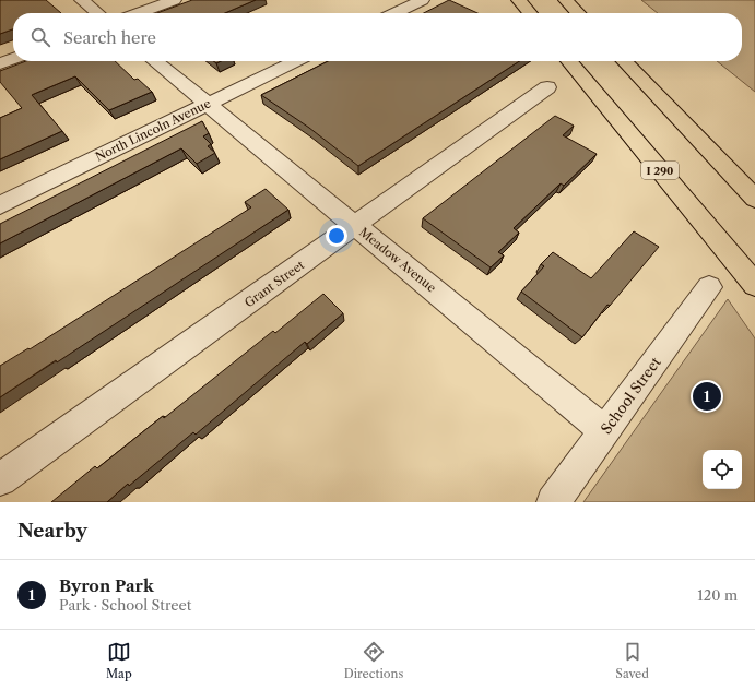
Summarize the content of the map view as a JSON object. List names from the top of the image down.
{
  "streets": {
    "highway": ["I 290"],
    "street": [
      "North Lincoln Avenue",
      "Meadow Avenue",
      "Grant Street",
      "School Street"
    ]
  },
  "crossings": [
    ["North Lincoln Avenue", "Meadow Avenue"],
    ["Meadow Avenue", "Grant Street"],
    ["Meadow Avenue", "School Street"]
  ],
  "page": {
    "search": "Search here",
    "pins": "1",
    "heading": "Nearby",
    "list": [
      {
        "mark": "1",
        "name": "Byron Park",
        "note": "Park · School Street",
        "value": "120 m"
      }
    ],
    "nav": ["Map", "Directions", "Saved"]
  }
}
